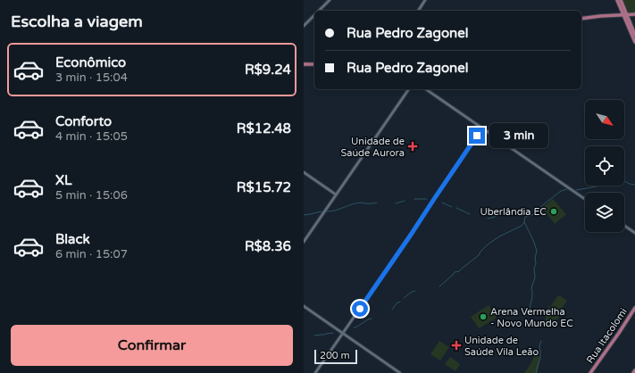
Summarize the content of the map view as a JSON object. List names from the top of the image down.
{
  "streets": {
    "main road": ["Rua Itacolomi"]
  },
  "places": {
    "health": ["Unidade de Saúde Aurora", "Unidade de Saúde Vila Leão"],
    "other": ["Uberlândia EC", "Arena Vermelha - Novo Mundo EC"]
  },
  "scale_bar": "200 m",
  "north": "bottom right",
  "page": {
    "heading": "Escolha a viagem",
    "banner": ["Rua Pedro Zagonel", "Rua Pedro Zagonel"],
    "list": [
      {
        "name": "Econômico",
        "note": "3 min · 15:04",
        "value": "R$9.24"
      },
      {
        "name": "Conforto",
        "note": "4 min · 15:05",
        "value": "R$12.48"
      },
      {
        "name": "XL",
        "note": "5 min · 15:06",
        "value": "R$15.72"
      },
      {
        "name": "Black",
        "note": "6 min · 15:07",
        "value": "R$8.36"
      }
    ],
    "bubble": "3 min",
    "buttons": "Confirmar",
    "scale": "200 m"
  }
}
